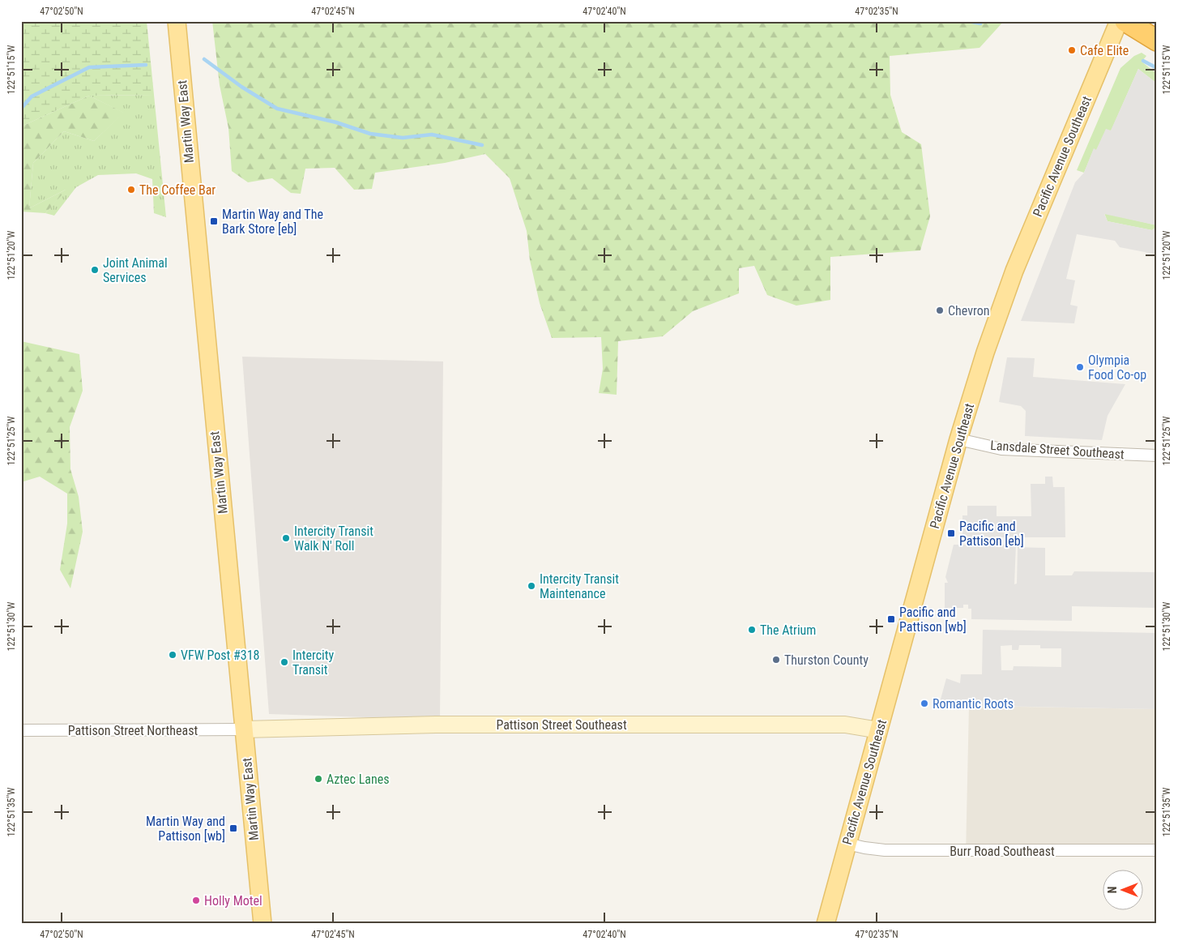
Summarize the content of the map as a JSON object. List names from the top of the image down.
{
  "streets": {
    "main road": ["Martin Way East", "Pacific Avenue Southeast"],
    "street": [
      "Lansdale Street Southeast",
      "Pattison Street Southeast",
      "Pattison Street Northeast",
      "Burr Road Southeast"
    ]
  },
  "crossings": [
    ["Martin Way East", "Pattison Street Southeast"],
    ["Martin Way East", "Pattison Street Northeast"],
    ["Pacific Avenue Southeast", "Lansdale Street Southeast"],
    ["Pacific Avenue Southeast", "Pattison Street Southeast"],
    ["Pacific Avenue Southeast", "Burr Road Southeast"],
    ["Pattison Street Southeast", "Pattison Street Northeast"]
  ],
  "places": {
    "other": [
      "Cafe Elite",
      "The Coffee Bar",
      "Joint Animal Services",
      "Chevron",
      "Olympia Food Co-op",
      "Intercity Transit Walk N' Roll",
      "Intercity Transit Maintenance",
      "The Atrium",
      "VFW Post #318",
      "Thurston County",
      "Intercity Transit",
      "Romantic Roots",
      "Aztec Lanes",
      "Holly Motel"
    ],
    "transit": [
      "Martin Way and The Bark Store [eb]",
      "Pacific and Pattison [eb]",
      "Pacific and Pattison [wb]",
      "Martin Way and Pattison [wb]"
    ]
  },
  "north": "left",
  "coordinates": [
    "47°02'50\"N",
    "47°02'45\"N",
    "47°02'40\"N",
    "47°02'35\"N",
    "122°51'15\"W",
    "122°51'20\"W",
    "122°51'25\"W",
    "122°51'30\"W",
    "122°51'35\"W"
  ]
}
